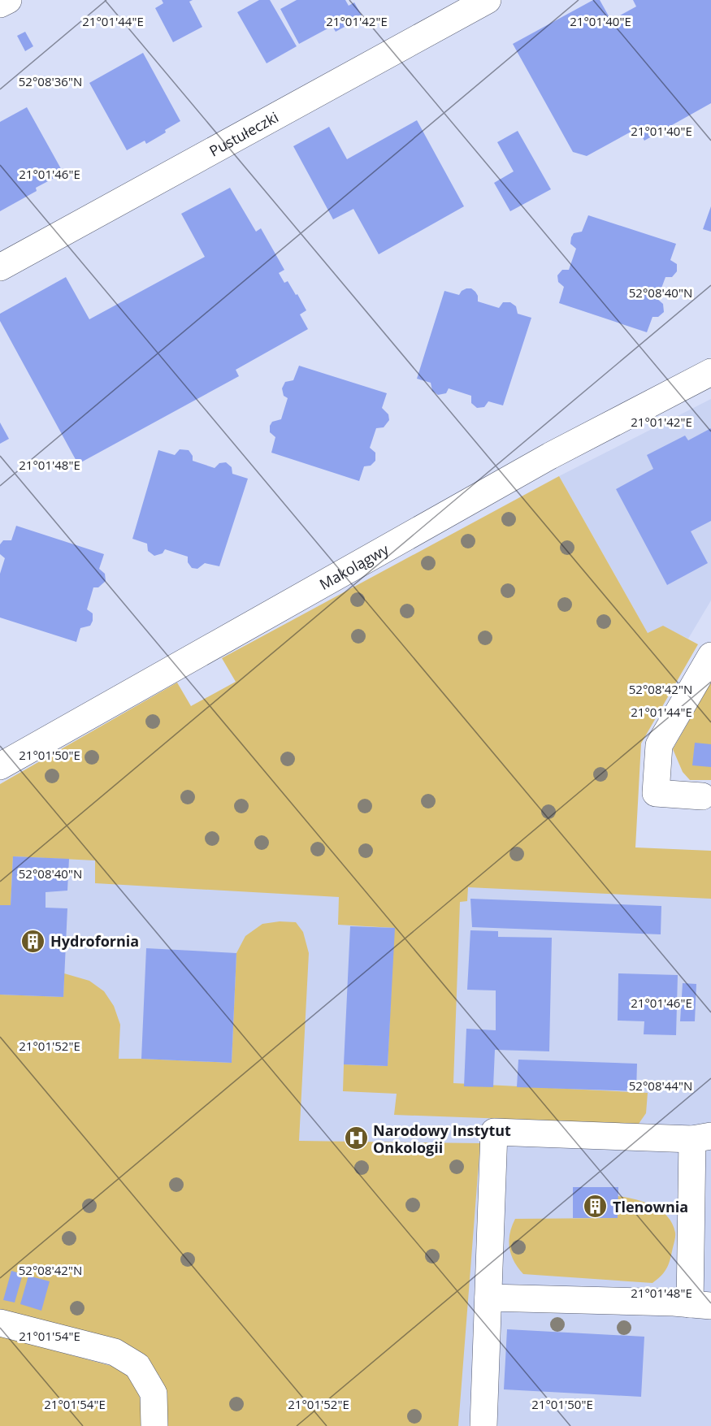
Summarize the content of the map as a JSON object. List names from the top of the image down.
{
  "streets": {
    "street": ["Pustułeczki", "Makolągwy"]
  },
  "places": {
    "building": ["Hydrofornia", "Tlenownia"],
    "hospital": ["Narodowy Instytut Onkologii"]
  },
  "coordinates": [
    "21°01'42\"E",
    "21°01'44\"E",
    "21°01'40\"E",
    "52°08'36\"N",
    "21°01'46\"E",
    "52°08'40\"N",
    "21°01'48\"E",
    "52°08'42\"N",
    "21°01'50\"E",
    "21°01'52\"E",
    "52°08'44\"N",
    "21°01'54\"E"
  ]
}
